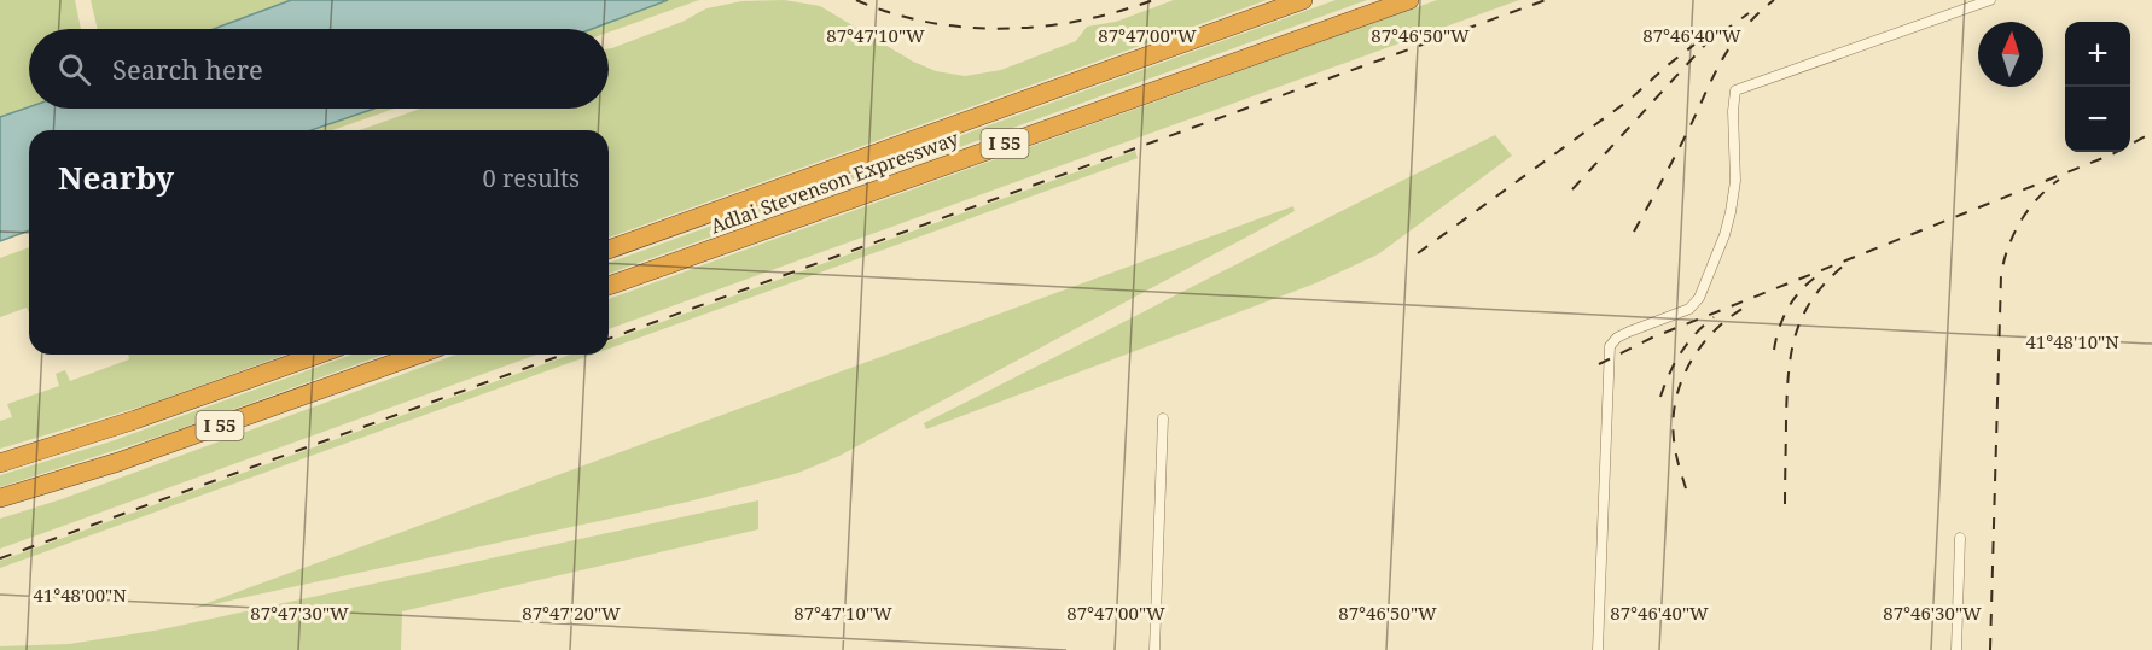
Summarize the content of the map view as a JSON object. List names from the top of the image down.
{
  "streets": {
    "highway": ["I 55", "Adlai Stevenson Expressway"]
  },
  "north": "top",
  "page": {
    "map_buttons": ["+", "−"],
    "search": "Search here",
    "heading": ["Nearby", "0 results"]
  },
  "coordinates": [
    "87°47'10\"W",
    "87°47'00\"W",
    "87°46'50\"W",
    "87°46'40\"W",
    "41°48'10\"N",
    "41°48'00\"N",
    "87°47'30\"W",
    "87°47'20\"W",
    "87°46'30\"W"
  ]
}
